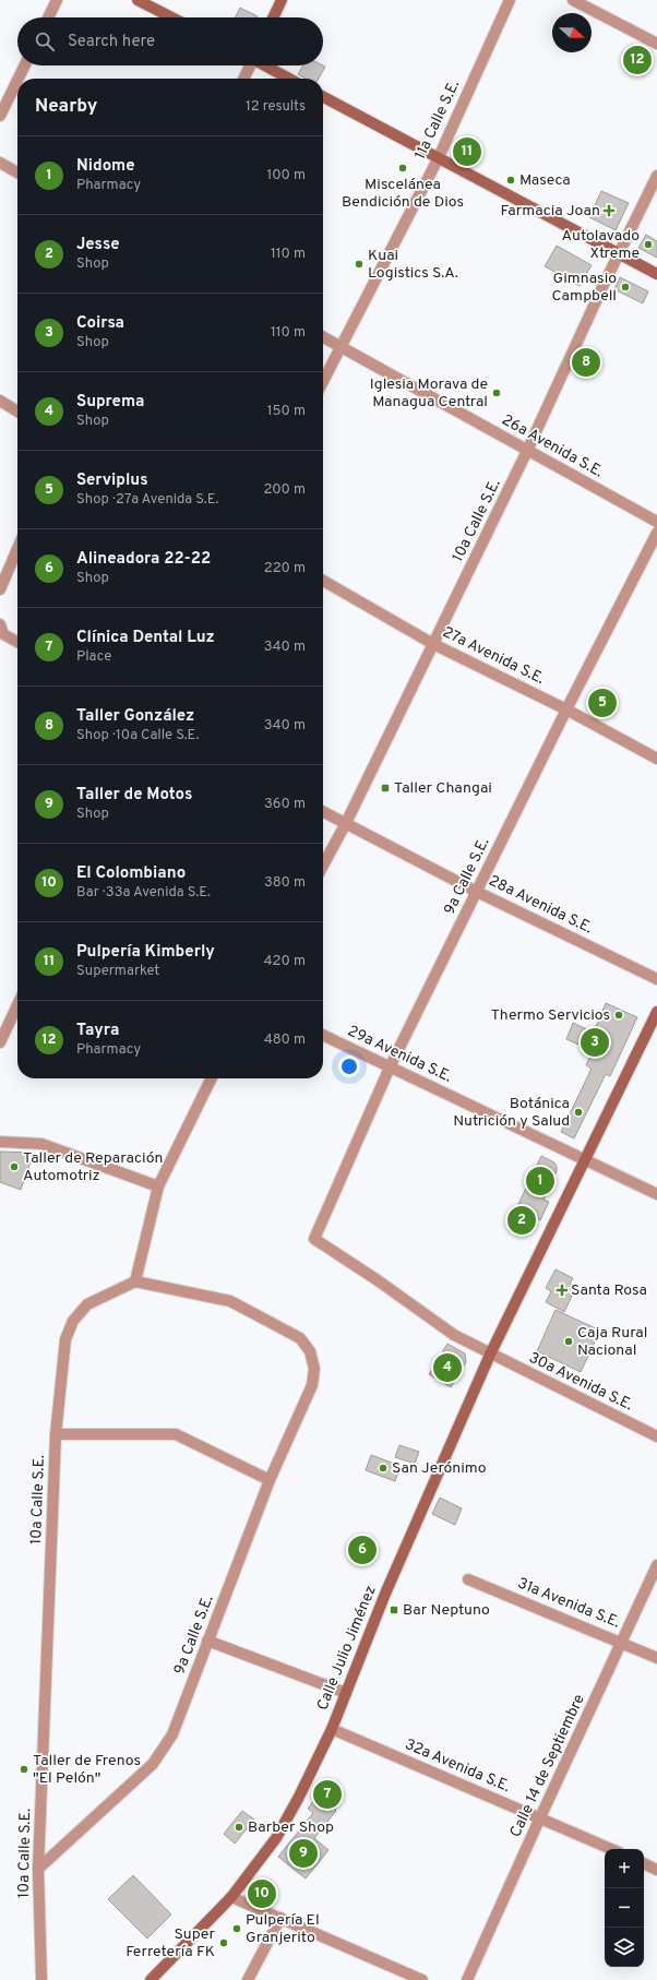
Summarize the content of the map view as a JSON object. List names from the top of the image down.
{
  "streets": {
    "main road": ["Calle Julio Jiménez"],
    "street": [
      "11a Calle S.E.",
      "26a Avenida S.E.",
      "10a Calle S.E.",
      "27a Avenida S.E.",
      "9a Calle S.E.",
      "28a Avenida S.E.",
      "29a Avenida S.E.",
      "30a Avenida S.E.",
      "31a Avenida S.E.",
      "32a Avenida S.E.",
      "Calle 14 de Septiembre"
    ]
  },
  "crossings": [
    ["11a Calle S.E.", "26a Avenida S.E."],
    ["26a Avenida S.E.", "10a Calle S.E."],
    ["10a Calle S.E.", "27a Avenida S.E."],
    ["10a Calle S.E.", "9a Calle S.E."],
    ["10a Calle S.E.", "28a Avenida S.E."],
    ["27a Avenida S.E.", "9a Calle S.E."],
    ["9a Calle S.E.", "28a Avenida S.E."],
    ["9a Calle S.E.", "29a Avenida S.E."],
    ["9a Calle S.E.", "30a Avenida S.E."],
    ["29a Avenida S.E.", "Calle Julio Jiménez"],
    ["30a Avenida S.E.", "Calle Julio Jiménez"],
    ["31a Avenida S.E.", "Calle 14 de Septiembre"],
    ["Calle Julio Jiménez", "32a Avenida S.E."],
    ["32a Avenida S.E.", "Calle 14 de Septiembre"]
  ],
  "places": {
    "other": [
      "Miscelánea Bendición de Dios",
      "Maseca",
      "Autolavado Xtreme",
      "Kuai Logistics S.A.",
      "Gimnasio Campbell",
      "Iglesia Morava de Managua Central",
      "Thermo Servicios",
      "Botánica Nutrición y Salud",
      "Taller de Reparación Automotriz",
      "Caja Rural Nacional",
      "San Jerónimo",
      "Taller de Frenos \"El Pelón\"",
      "Barber Shop",
      "Pulpería El Granjerito",
      "Super Ferretería FK"
    ],
    "health": ["Farmacia Joan", "Santa Rosa"],
    "transit": ["Taller Changai", "Bar Neptuno"]
  },
  "north": "right",
  "page": {
    "search": "Search here",
    "pins": [
      "12",
      "11",
      "8",
      "5",
      "3",
      "1",
      "2",
      "4",
      "6",
      "7",
      "9",
      "10"
    ],
    "heading": ["Nearby", "12 results"],
    "list": [
      {
        "mark": "1",
        "name": "Nidome",
        "note": "Pharmacy",
        "value": "100 m"
      },
      {
        "mark": "2",
        "name": "Jesse",
        "note": "Shop",
        "value": "110 m"
      },
      {
        "mark": "3",
        "name": "Coirsa",
        "note": "Shop",
        "value": "110 m"
      },
      {
        "mark": "4",
        "name": "Suprema",
        "note": "Shop",
        "value": "150 m"
      },
      {
        "mark": "5",
        "name": "Serviplus",
        "note": "Shop · 27a Avenida S.E.",
        "value": "200 m"
      },
      {
        "mark": "6",
        "name": "Alineadora 22-22",
        "note": "Shop",
        "value": "220 m"
      },
      {
        "mark": "7",
        "name": "Clínica Dental Luz",
        "note": "Place",
        "value": "340 m"
      },
      {
        "mark": "8",
        "name": "Taller González",
        "note": "Shop · 10a Calle S.E.",
        "value": "340 m"
      },
      {
        "mark": "9",
        "name": "Taller de Motos",
        "note": "Shop",
        "value": "360 m"
      },
      {
        "mark": "10",
        "name": "El Colombiano",
        "note": "Bar · 33a Avenida S.E.",
        "value": "380 m"
      },
      {
        "mark": "11",
        "name": "Pulpería Kimberly",
        "note": "Supermarket",
        "value": "420 m"
      },
      {
        "mark": "12",
        "name": "Tayra",
        "note": "Pharmacy",
        "value": "480 m"
      }
    ],
    "map_buttons": ["+", "−"]
  }
}
